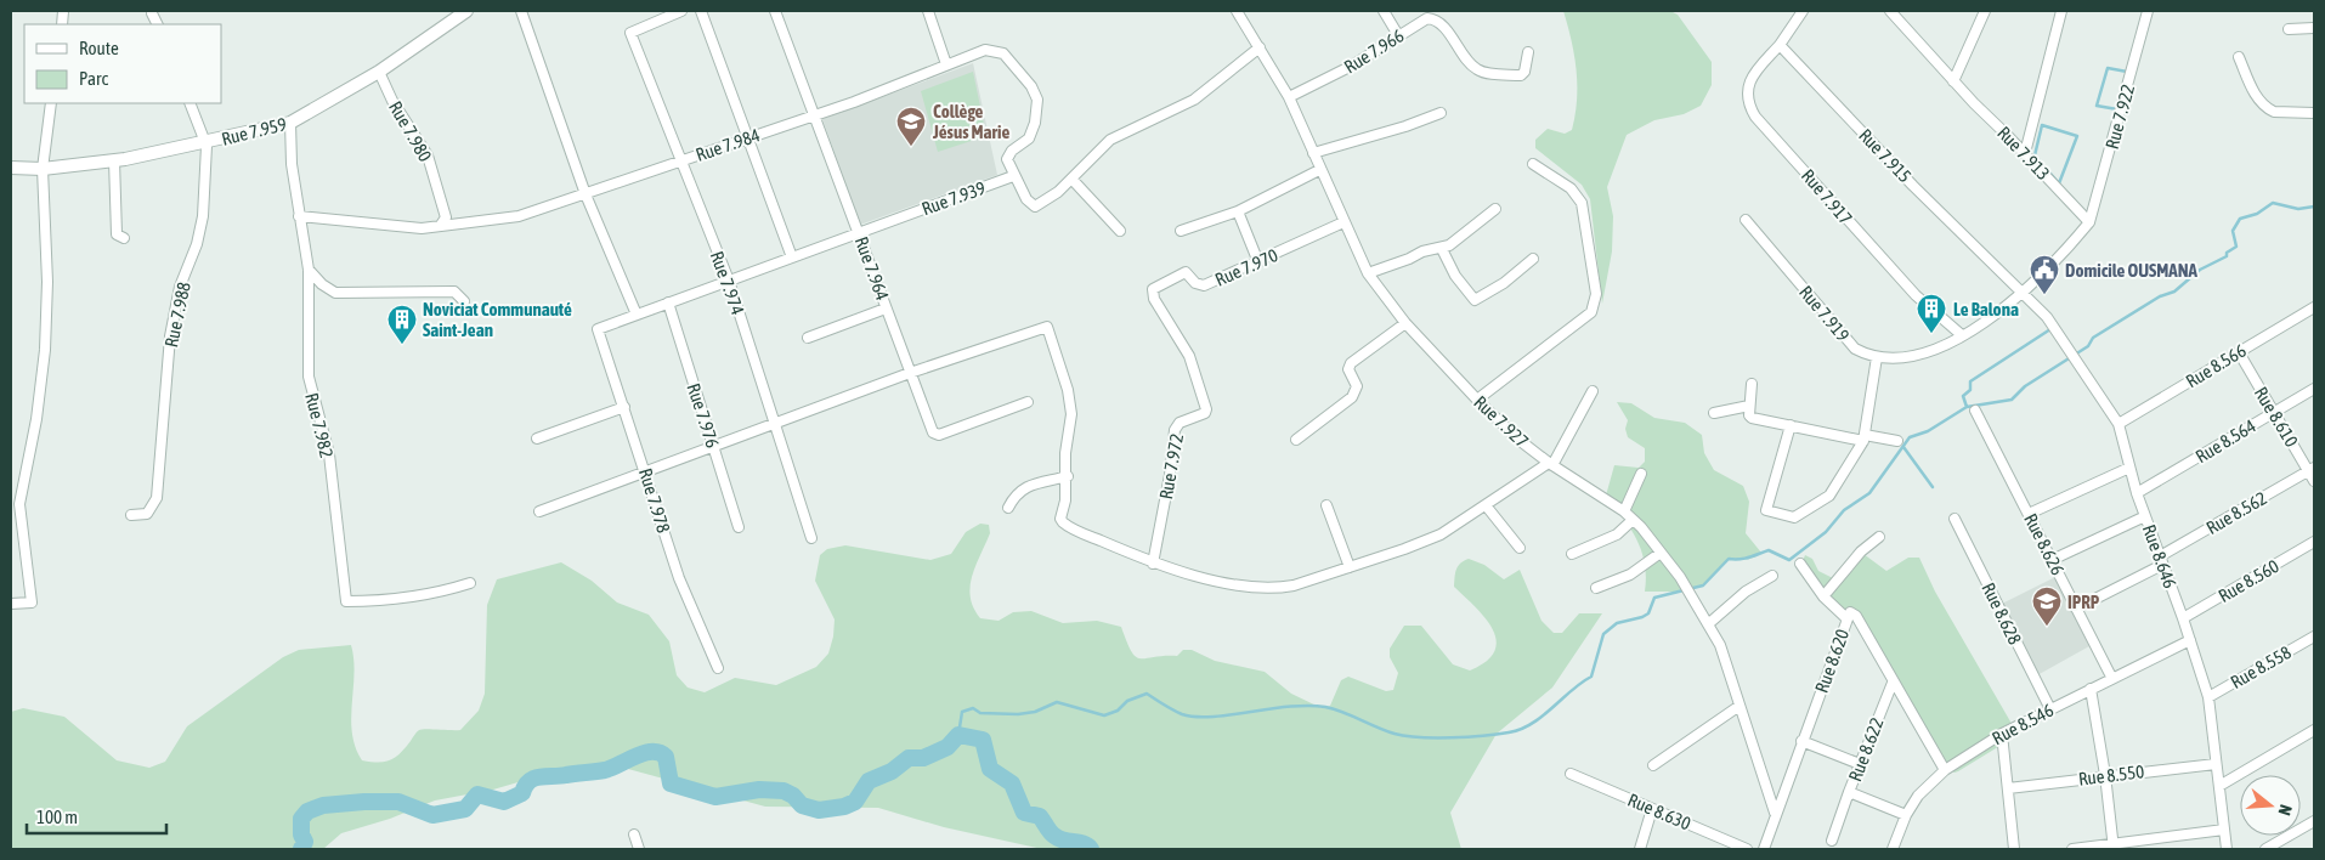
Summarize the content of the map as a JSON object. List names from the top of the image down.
{
  "streets": {
    "street": [
      "Rue 7.966",
      "Rue 7.922",
      "Rue 7.959",
      "Rue 7.980",
      "Rue 7.984",
      "Rue 7.913",
      "Rue 7.915",
      "Rue 7.917",
      "Rue 7.939",
      "Rue 7.970",
      "Rue 7.964",
      "Rue 7.974",
      "Rue 7.919",
      "Rue 7.988",
      "Rue 8.566",
      "Rue 7.976",
      "Rue 8.610",
      "Rue 7.927",
      "Rue 7.982",
      "Rue 8.564",
      "Rue 7.972",
      "Rue 7.978",
      "Rue 8.562",
      "Rue 8.626",
      "Rue 8.646",
      "Rue 8.560",
      "Rue 8.628",
      "Rue 8.620",
      "Rue 8.558",
      "Rue 8.546",
      "Rue 8.622",
      "Rue 8.550",
      "Rue 8.630"
    ]
  },
  "crossings": [
    ["Rue 7.966", "Rue 7.927"],
    ["Rue 7.922", "Rue 7.913"],
    ["Rue 7.959", "Rue 7.980"],
    ["Rue 7.959", "Rue 7.988"],
    ["Rue 7.959", "Rue 7.982"],
    ["Rue 7.980", "Rue 7.984"],
    ["Rue 7.984", "Rue 7.939"],
    ["Rue 7.984", "Rue 7.964"],
    ["Rue 7.984", "Rue 7.974"],
    ["Rue 7.984", "Rue 7.982"],
    ["Rue 7.915", "Rue 7.917"],
    ["Rue 7.915", "Rue 8.646"],
    ["Rue 7.939", "Rue 7.964"],
    ["Rue 7.939", "Rue 7.974"],
    ["Rue 7.939", "Rue 7.976"],
    ["Rue 7.939", "Rue 7.978"],
    ["Rue 7.970", "Rue 7.927"],
    ["Rue 7.970", "Rue 7.972"],
    ["Rue 8.566", "Rue 8.610"],
    ["Rue 8.566", "Rue 8.646"],
    ["Rue 8.610", "Rue 8.564"],
    ["Rue 8.610", "Rue 8.562"],
    ["Rue 7.927", "Rue 8.620"],
    ["Rue 8.564", "Rue 8.646"],
    ["Rue 8.562", "Rue 8.626"],
    ["Rue 8.562", "Rue 8.646"],
    ["Rue 8.626", "Rue 8.546"],
    ["Rue 8.646", "Rue 8.560"],
    ["Rue 8.646", "Rue 8.558"],
    ["Rue 8.646", "Rue 8.546"],
    ["Rue 8.646", "Rue 8.550"],
    ["Rue 8.628", "Rue 8.546"],
    ["Rue 8.620", "Rue 8.546"],
    ["Rue 8.620", "Rue 8.622"],
    ["Rue 8.546", "Rue 8.622"]
  ],
  "places": {
    "school or university": ["Collège Jésus Marie", "IPRP"],
    "public building": ["Domicile OUSMANA"],
    "building": ["Le Balona", "Noviciat Communauté Saint-Jean"]
  },
  "legend": ["Route", "Parc"],
  "scale_bar": "100 m",
  "north": "right"
}
